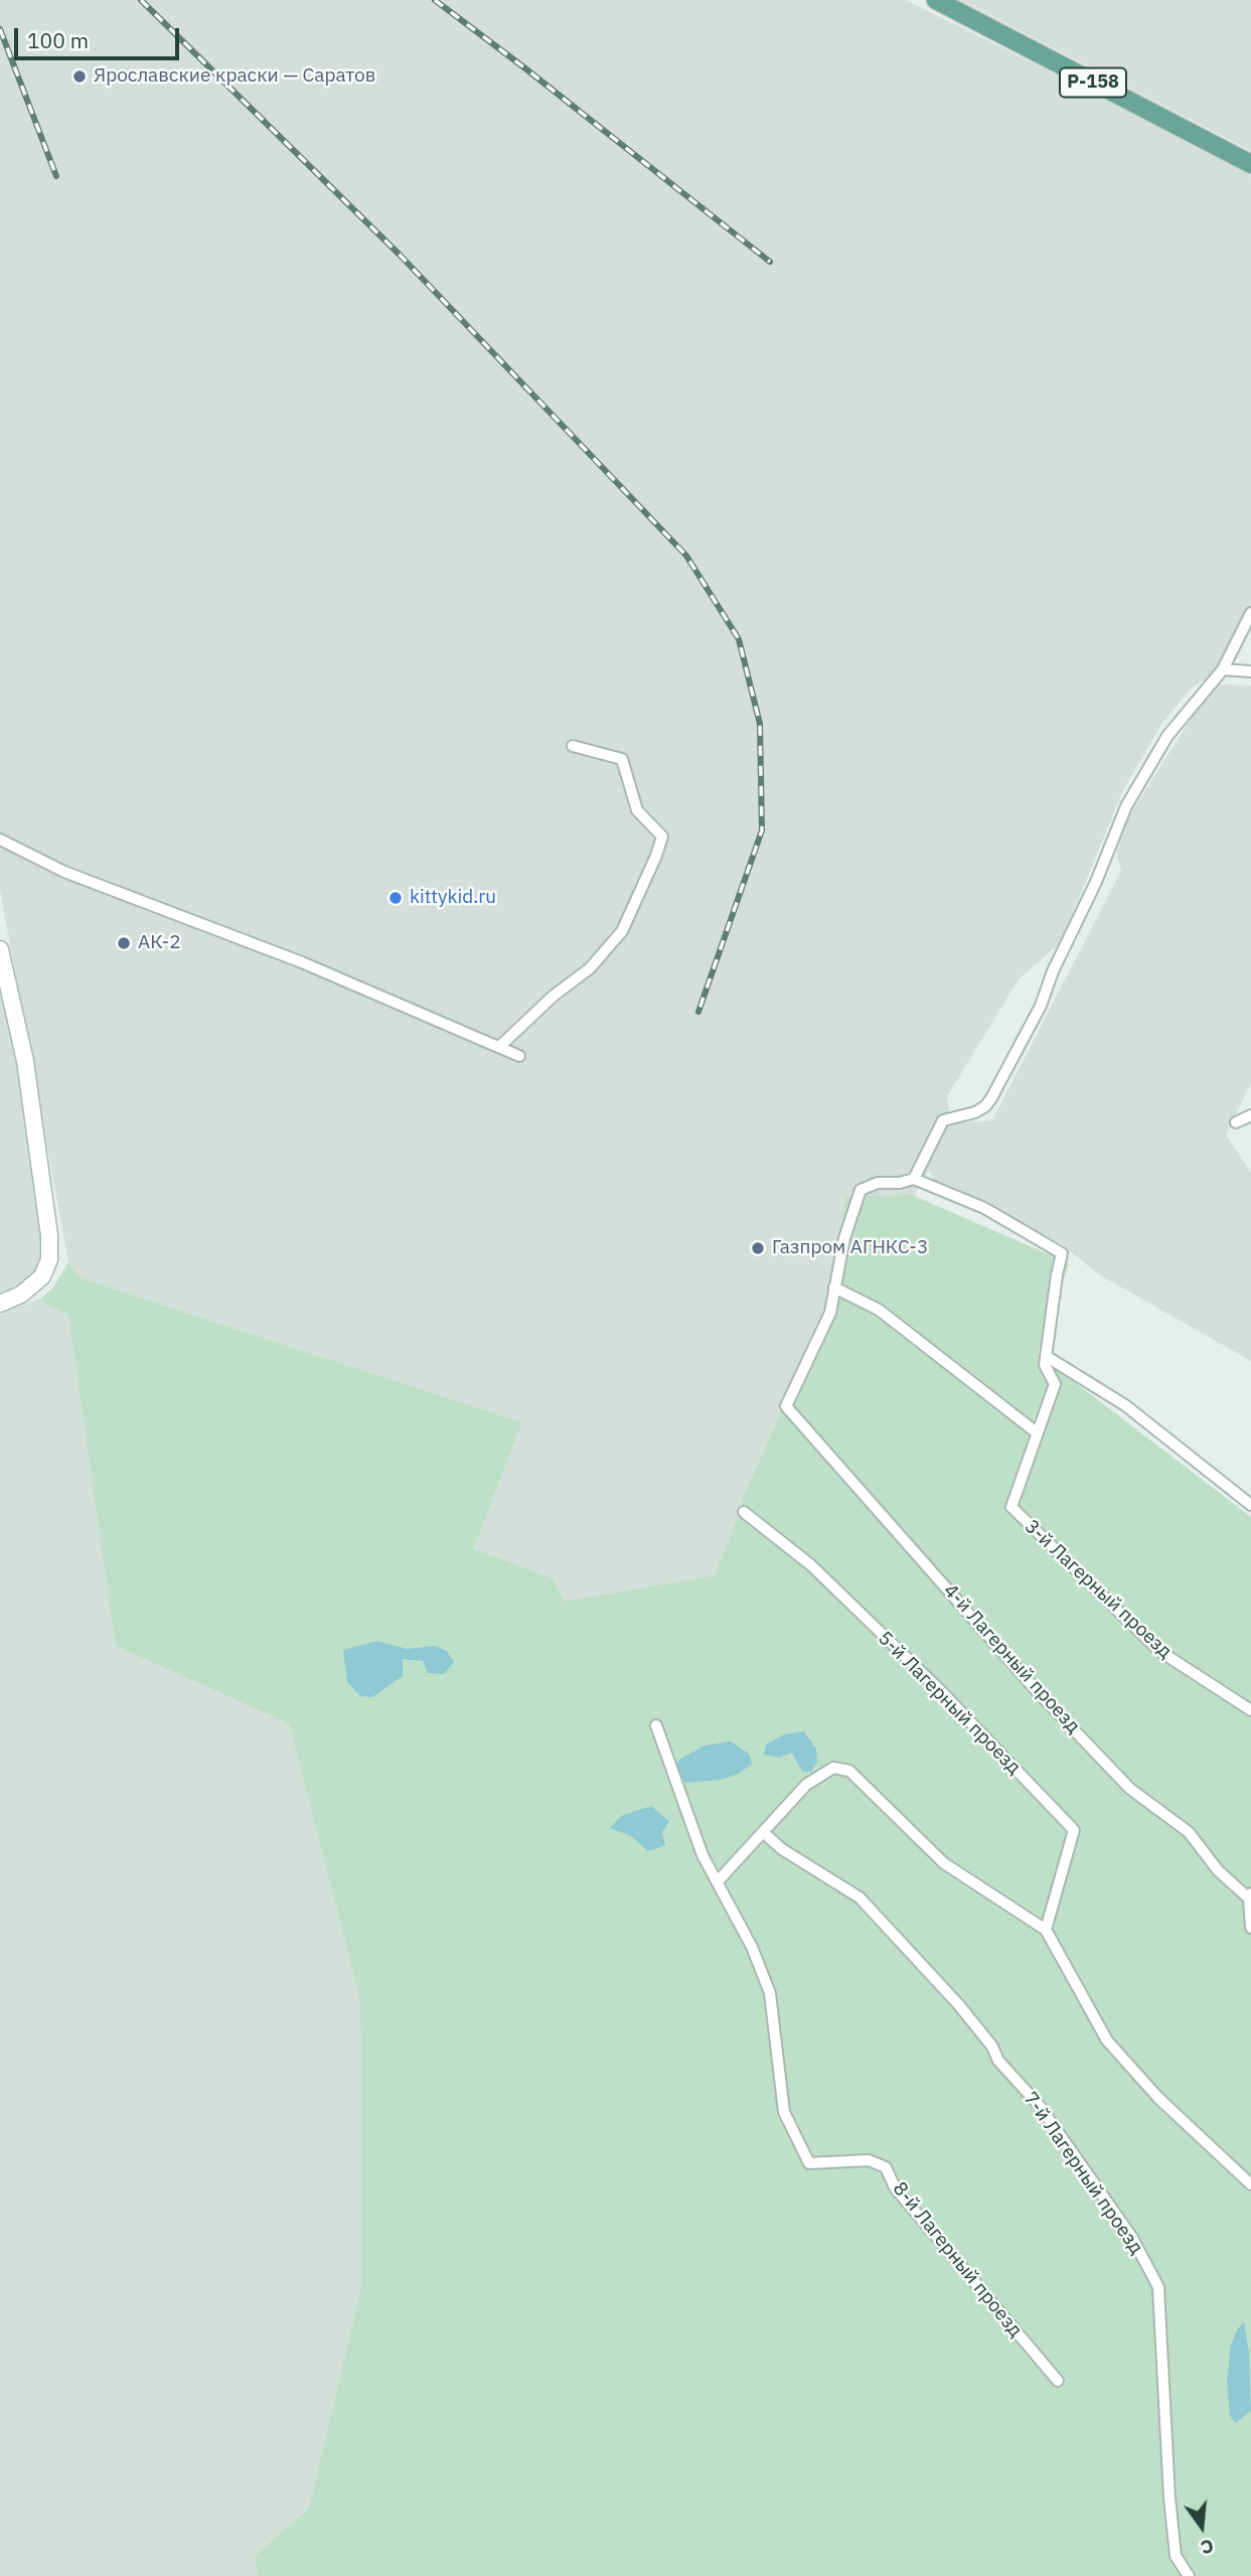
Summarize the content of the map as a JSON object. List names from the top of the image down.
{
  "streets": {
    "main road": ["Р-158"],
    "street": [
      "3-й Лагерный проезд",
      "4-й Лагерный проезд",
      "5-й Лагерный проезд",
      "7-й Лагерный проезд",
      "8-й Лагерный проезд"
    ]
  },
  "places": [
    "Ярославские краски — Саратов",
    "kittykid.ru",
    "АК-2",
    "Газпром АГНКС-3"
  ],
  "scale_bar": "100 m",
  "north": "bottom"
}
